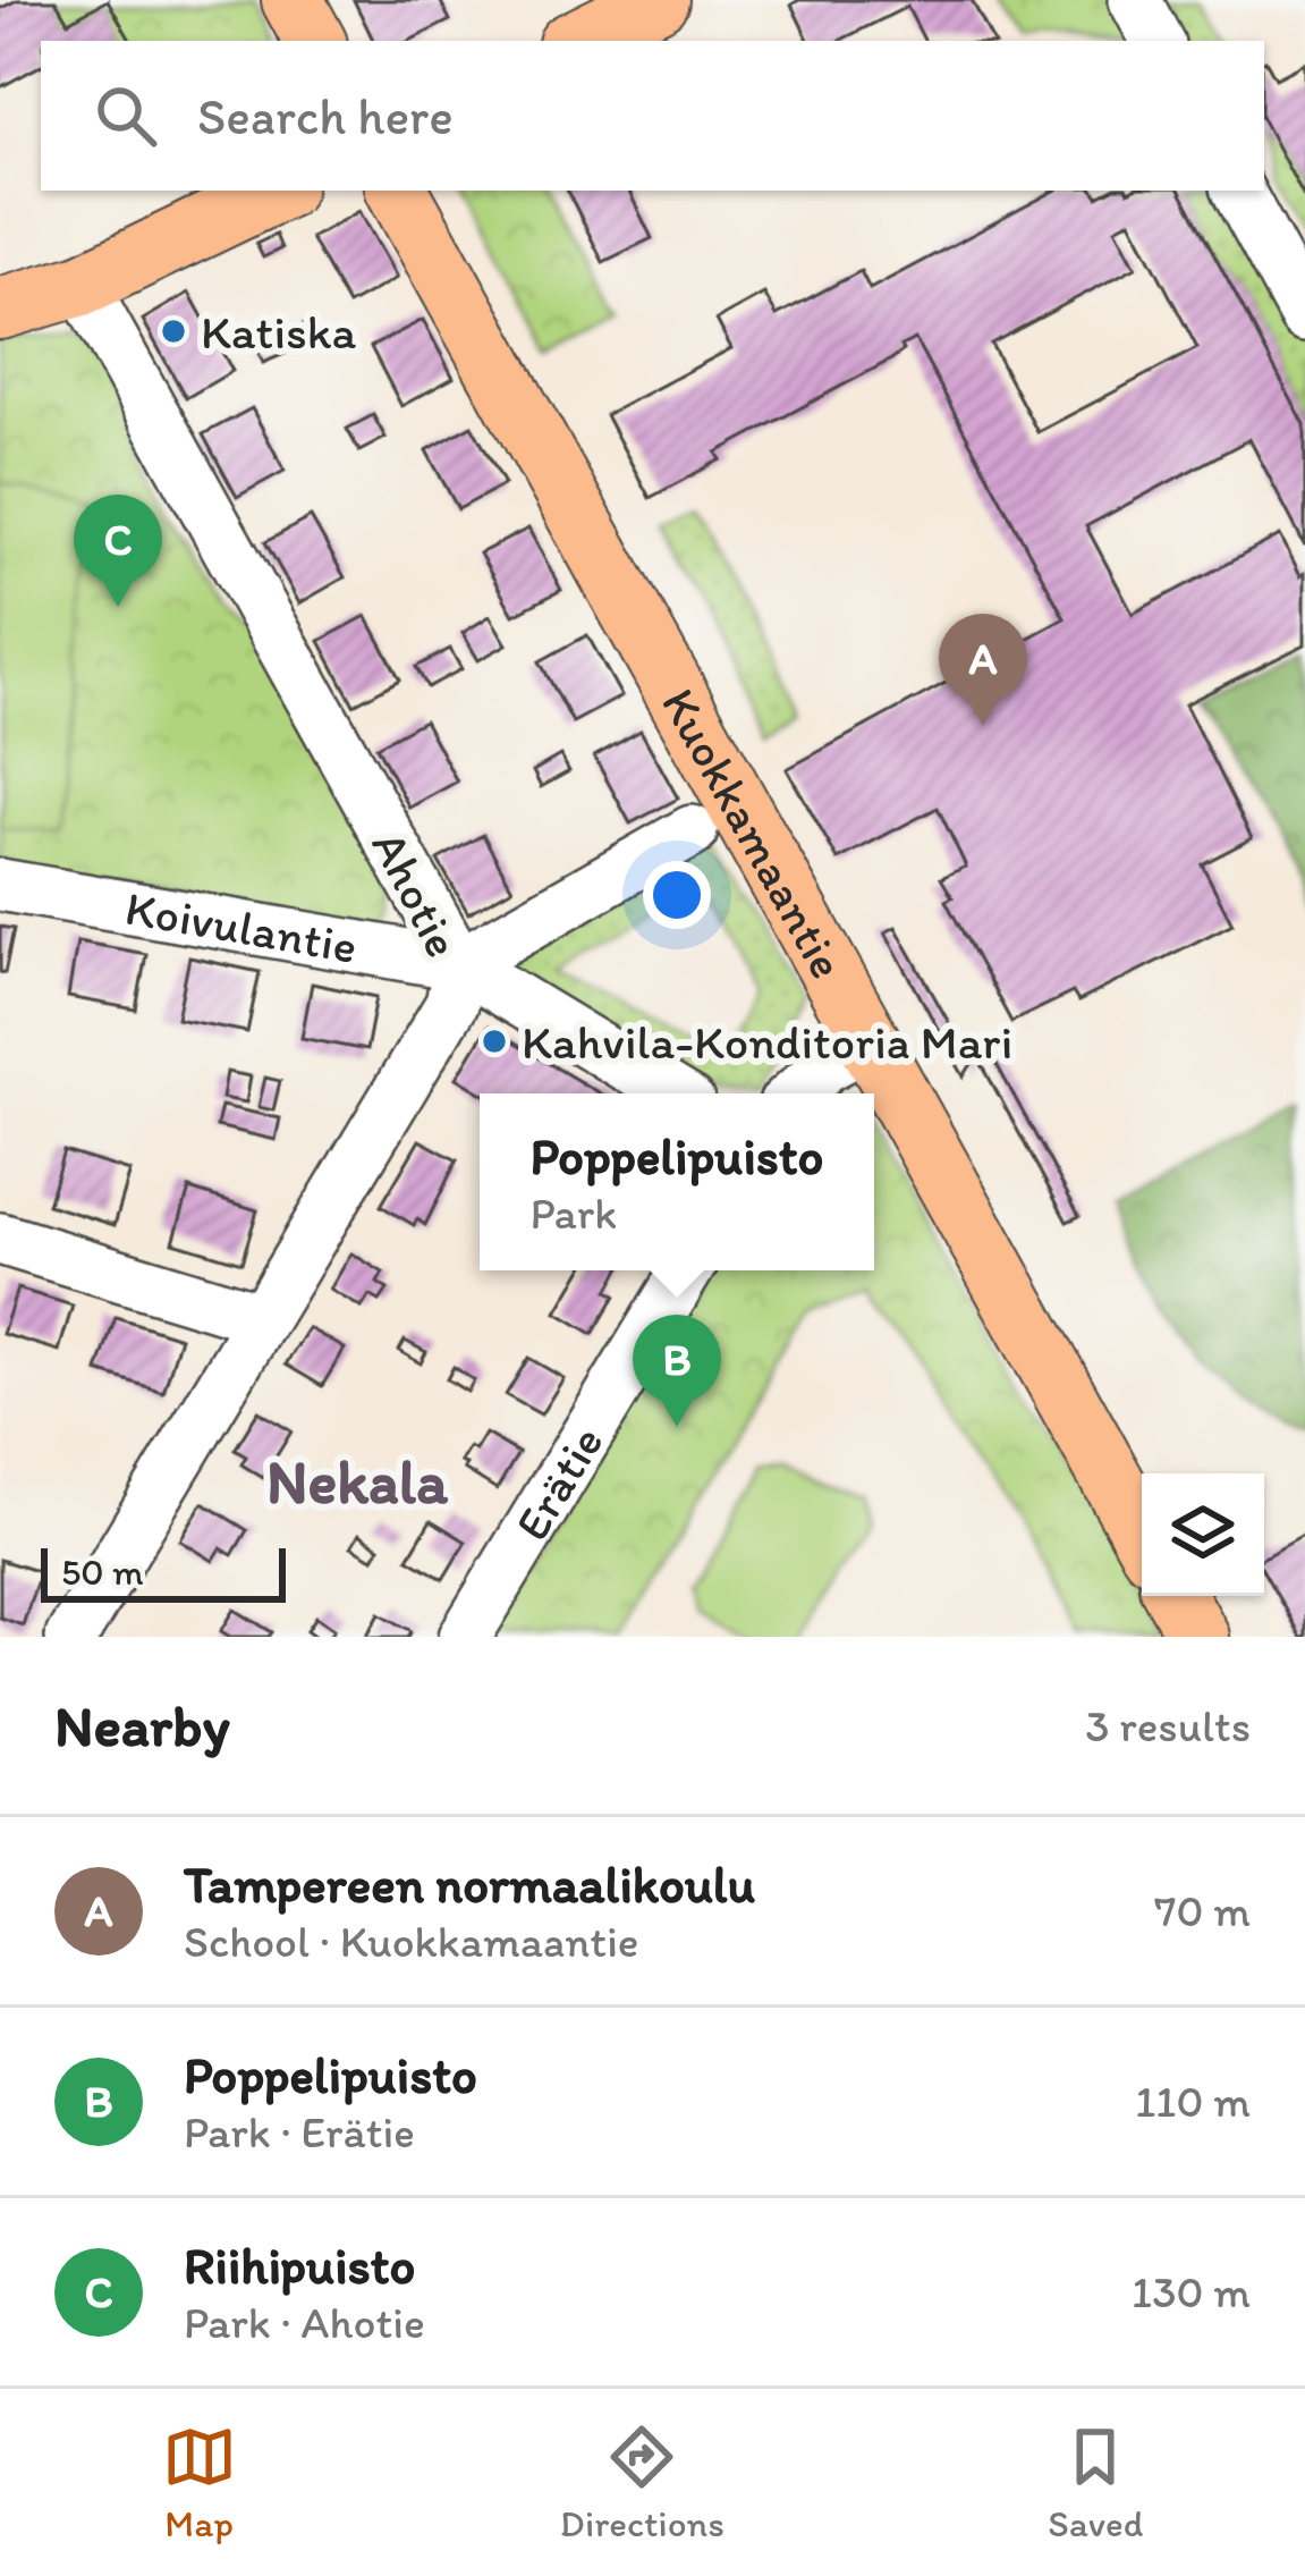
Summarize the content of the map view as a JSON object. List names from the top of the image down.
{
  "streets": {
    "main road": ["Kuokkamaantie"],
    "street": ["Ahotie", "Koivulantie", "Erätie"]
  },
  "crossings": [
    ["Ahotie", "Koivulantie"]
  ],
  "districts": ["Nekala"],
  "places": ["Katiska", "Kahvila-Konditoria Mari"],
  "scale_bar": "50 m",
  "page": {
    "search": "Search here",
    "pins": ["C", "A", "B"],
    "popup": ["Poppelipuisto", "Park"],
    "scale": "50 m",
    "heading": ["Nearby", "3 results"],
    "list": [
      {
        "mark": "A",
        "name": "Tampereen normaalikoulu",
        "note": "School · Kuokkamaantie",
        "value": "70 m"
      },
      {
        "mark": "B",
        "name": "Poppelipuisto",
        "note": "Park · Erätie",
        "value": "110 m"
      },
      {
        "mark": "C",
        "name": "Riihipuisto",
        "note": "Park · Ahotie",
        "value": "130 m"
      }
    ],
    "nav": ["Map", "Directions", "Saved"]
  }
}
